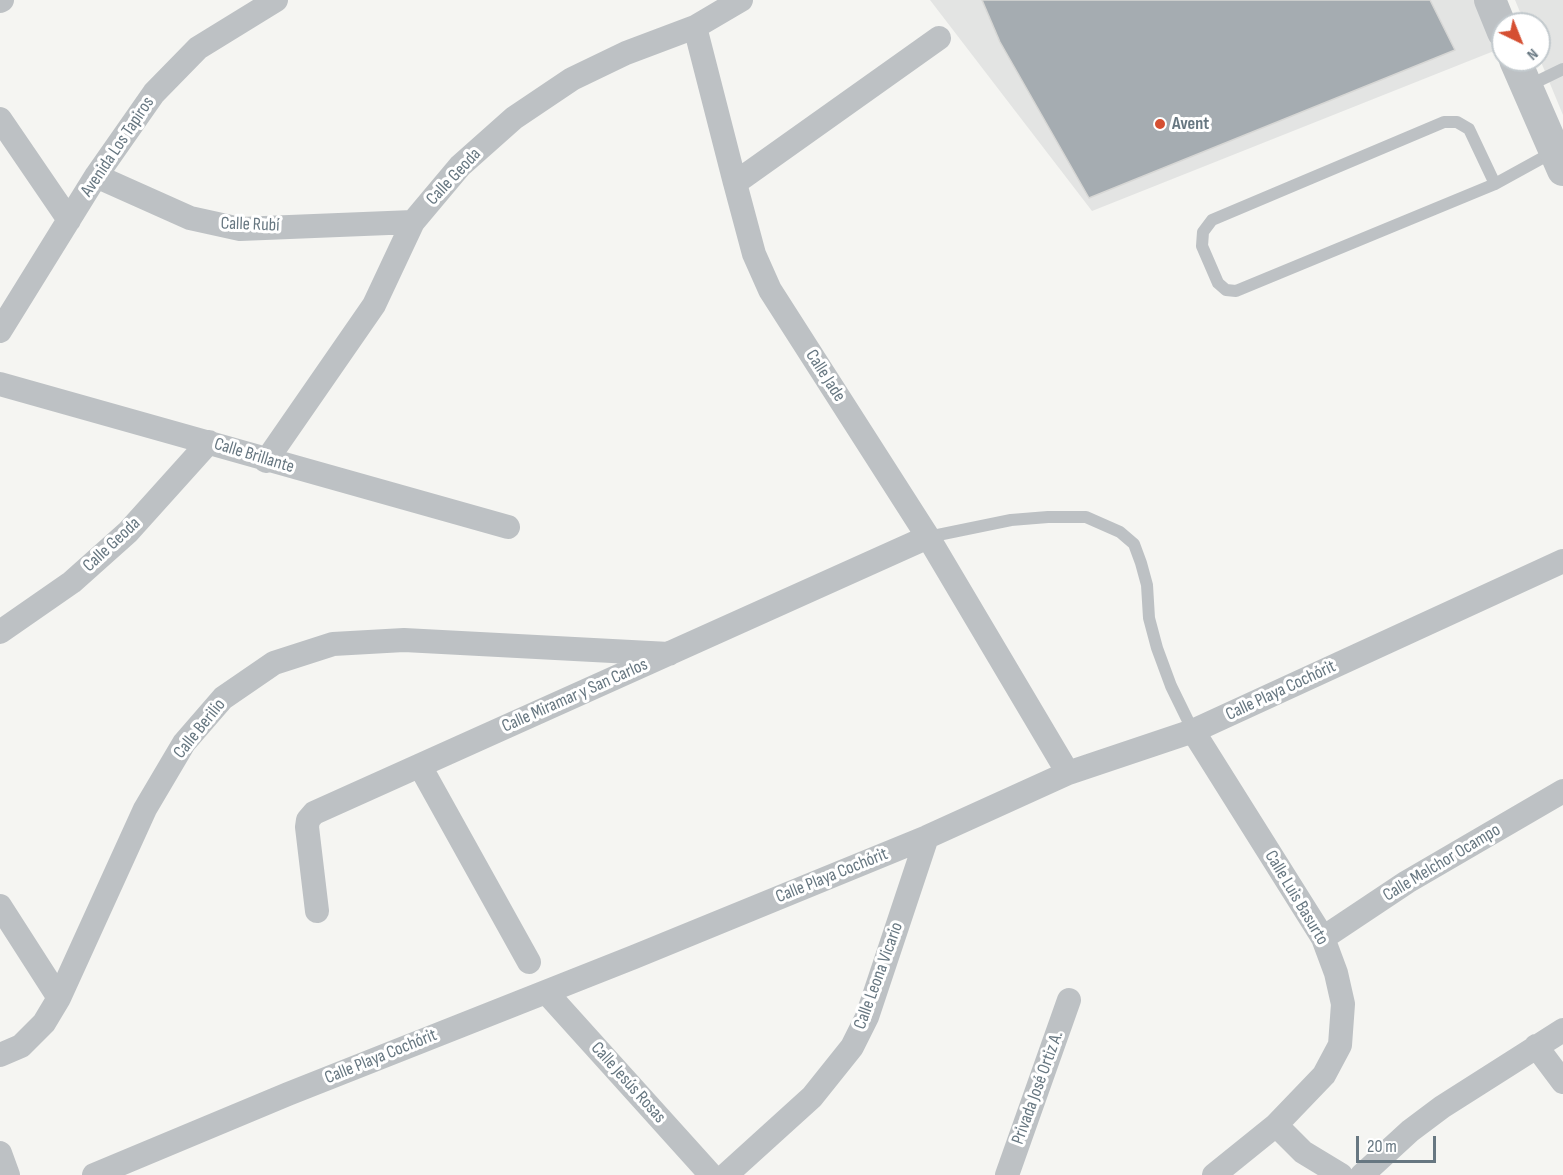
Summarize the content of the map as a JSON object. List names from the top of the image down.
{
  "streets": {
    "street": [
      "Avenida Los Tapiros",
      "Calle Geoda",
      "Calle Rubí",
      "Calle Jade",
      "Calle Brillante",
      "Calle Playa Cochórit",
      "Calle Miramar y San Carlos",
      "Calle Berilio",
      "Calle Melchor Ocampo",
      "Calle Luis Basurto",
      "Calle Leona Vicario",
      "Calle Jesús Rosas",
      "Privada José Ortiz A."
    ]
  },
  "crossings": [
    ["Avenida Los Tapiros", "Calle Rubí"],
    ["Calle Geoda", "Calle Rubí"],
    ["Calle Geoda", "Calle Jade"],
    ["Calle Geoda", "Calle Brillante"],
    ["Calle Jade", "Calle Playa Cochórit"],
    ["Calle Jade", "Calle Miramar y San Carlos"],
    ["Calle Playa Cochórit", "Calle Luis Basurto"],
    ["Calle Playa Cochórit", "Calle Leona Vicario"],
    ["Calle Playa Cochórit", "Calle Jesús Rosas"],
    ["Calle Miramar y San Carlos", "Calle Berilio"],
    ["Calle Melchor Ocampo", "Calle Luis Basurto"]
  ],
  "places": ["Avent"],
  "scale_bar": "20 m",
  "north": "bottom right"
}
